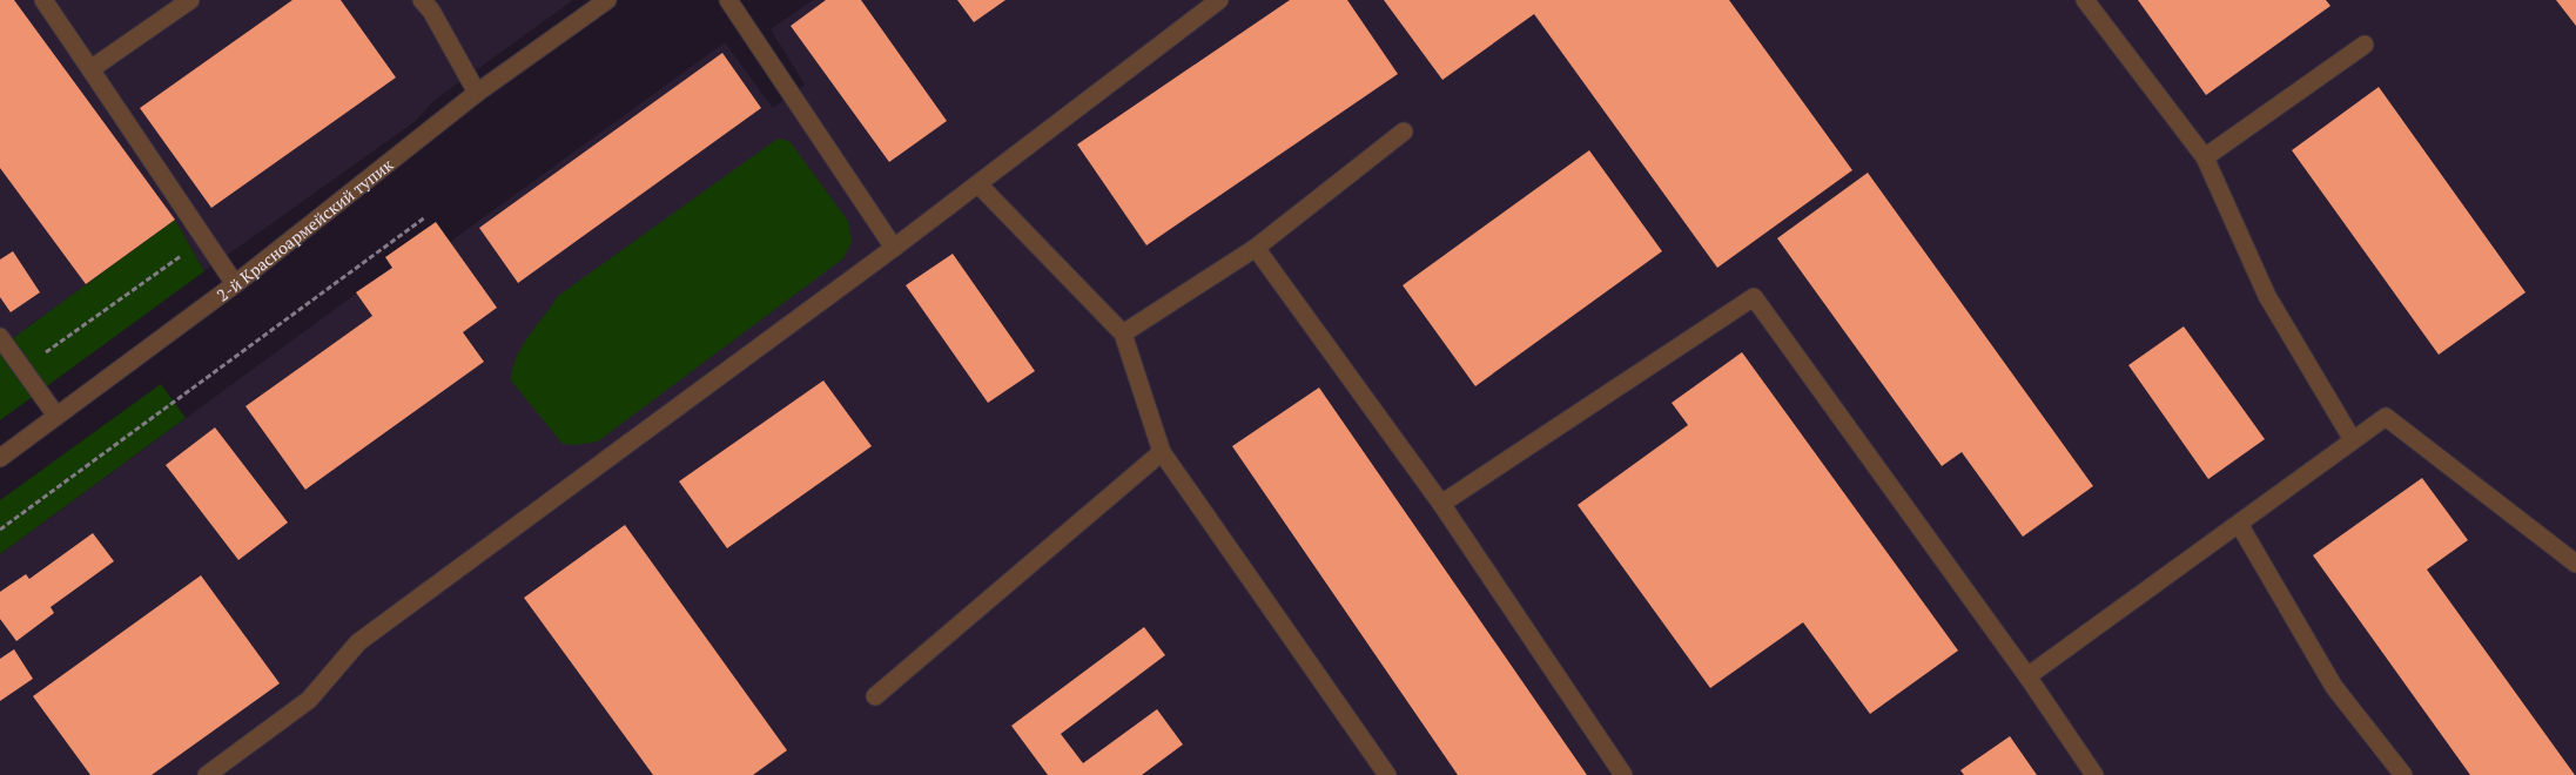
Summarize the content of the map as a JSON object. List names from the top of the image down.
{
  "streets": {
    "street": ["2-й Красноармейский тупик"]
  }
}
